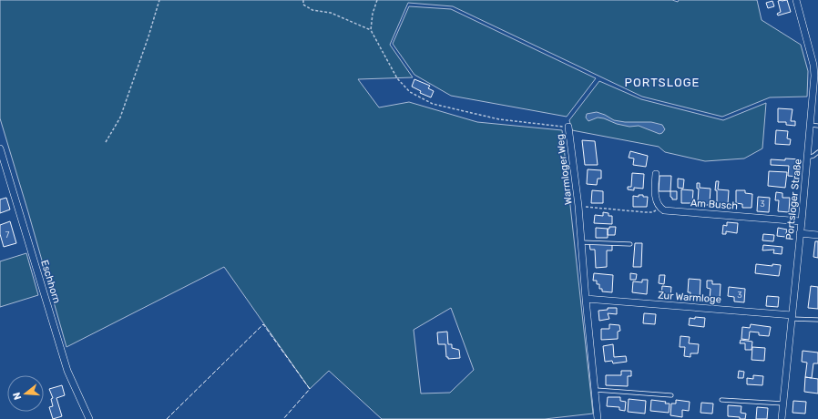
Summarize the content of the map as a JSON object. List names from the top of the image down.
{
  "streets": {
    "street": [
      "Warmloger Weg",
      "Portsloger Straße",
      "Am Busch",
      "Eschhorn",
      "Zur Warmloge"
    ]
  },
  "crossings": [
    ["Warmloger Weg", "Zur Warmloge"],
    ["Portsloger Straße", "Am Busch"],
    ["Portsloger Straße", "Zur Warmloge"]
  ],
  "districts": ["PORTSLOGE"],
  "house_numbers": ["3", "7", "3"],
  "north": "left"
}
